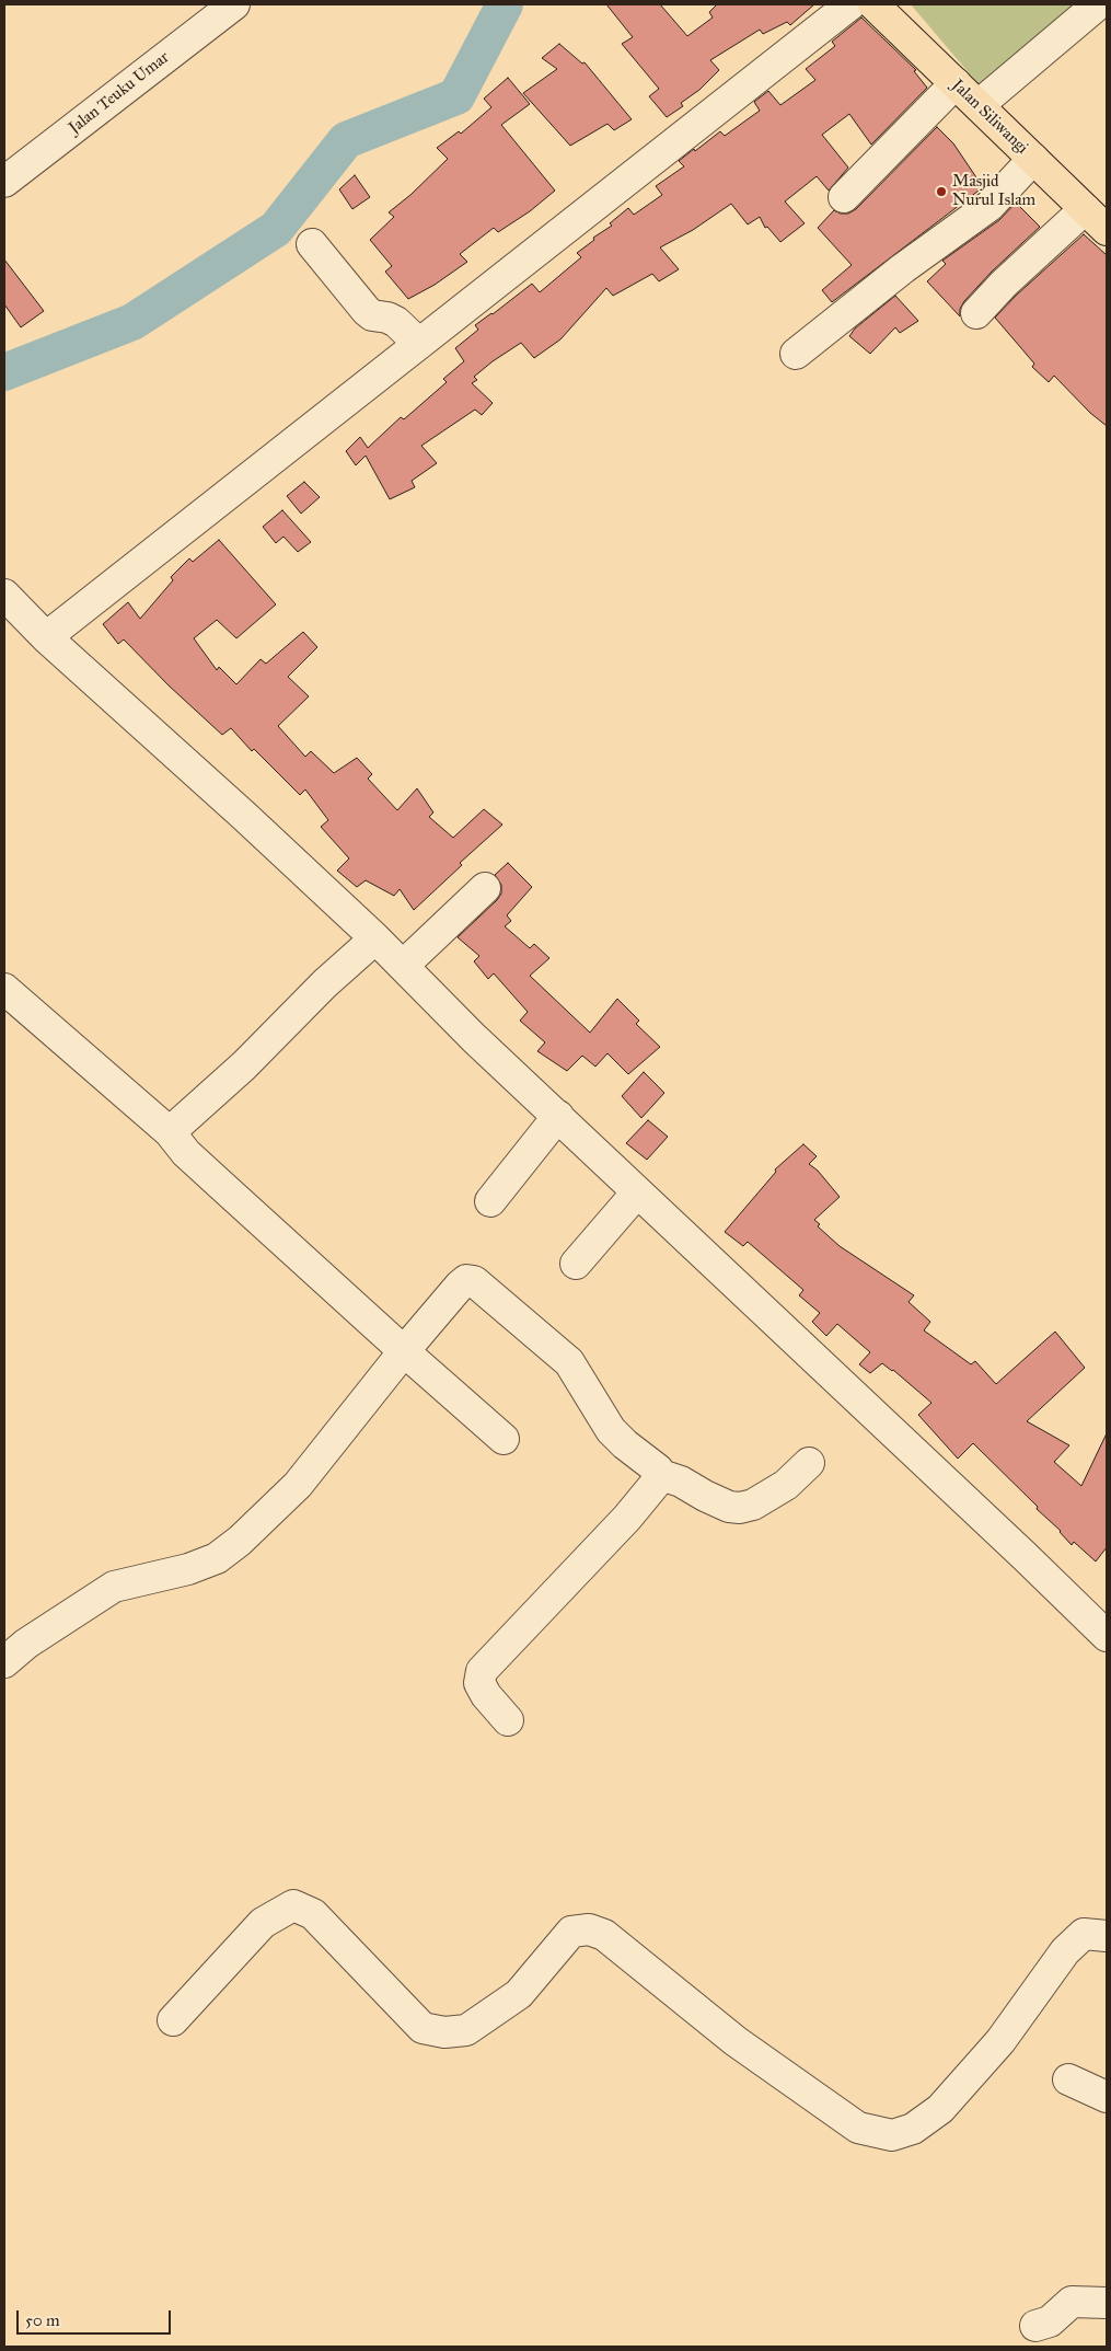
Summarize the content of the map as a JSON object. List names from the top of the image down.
{
  "streets": {
    "main road": ["Jalan Siliwangi"],
    "street": ["Jalan Teuku Umar"]
  },
  "places": ["Masjid Nurul Islam"],
  "scale_bar": "50 m"
}
